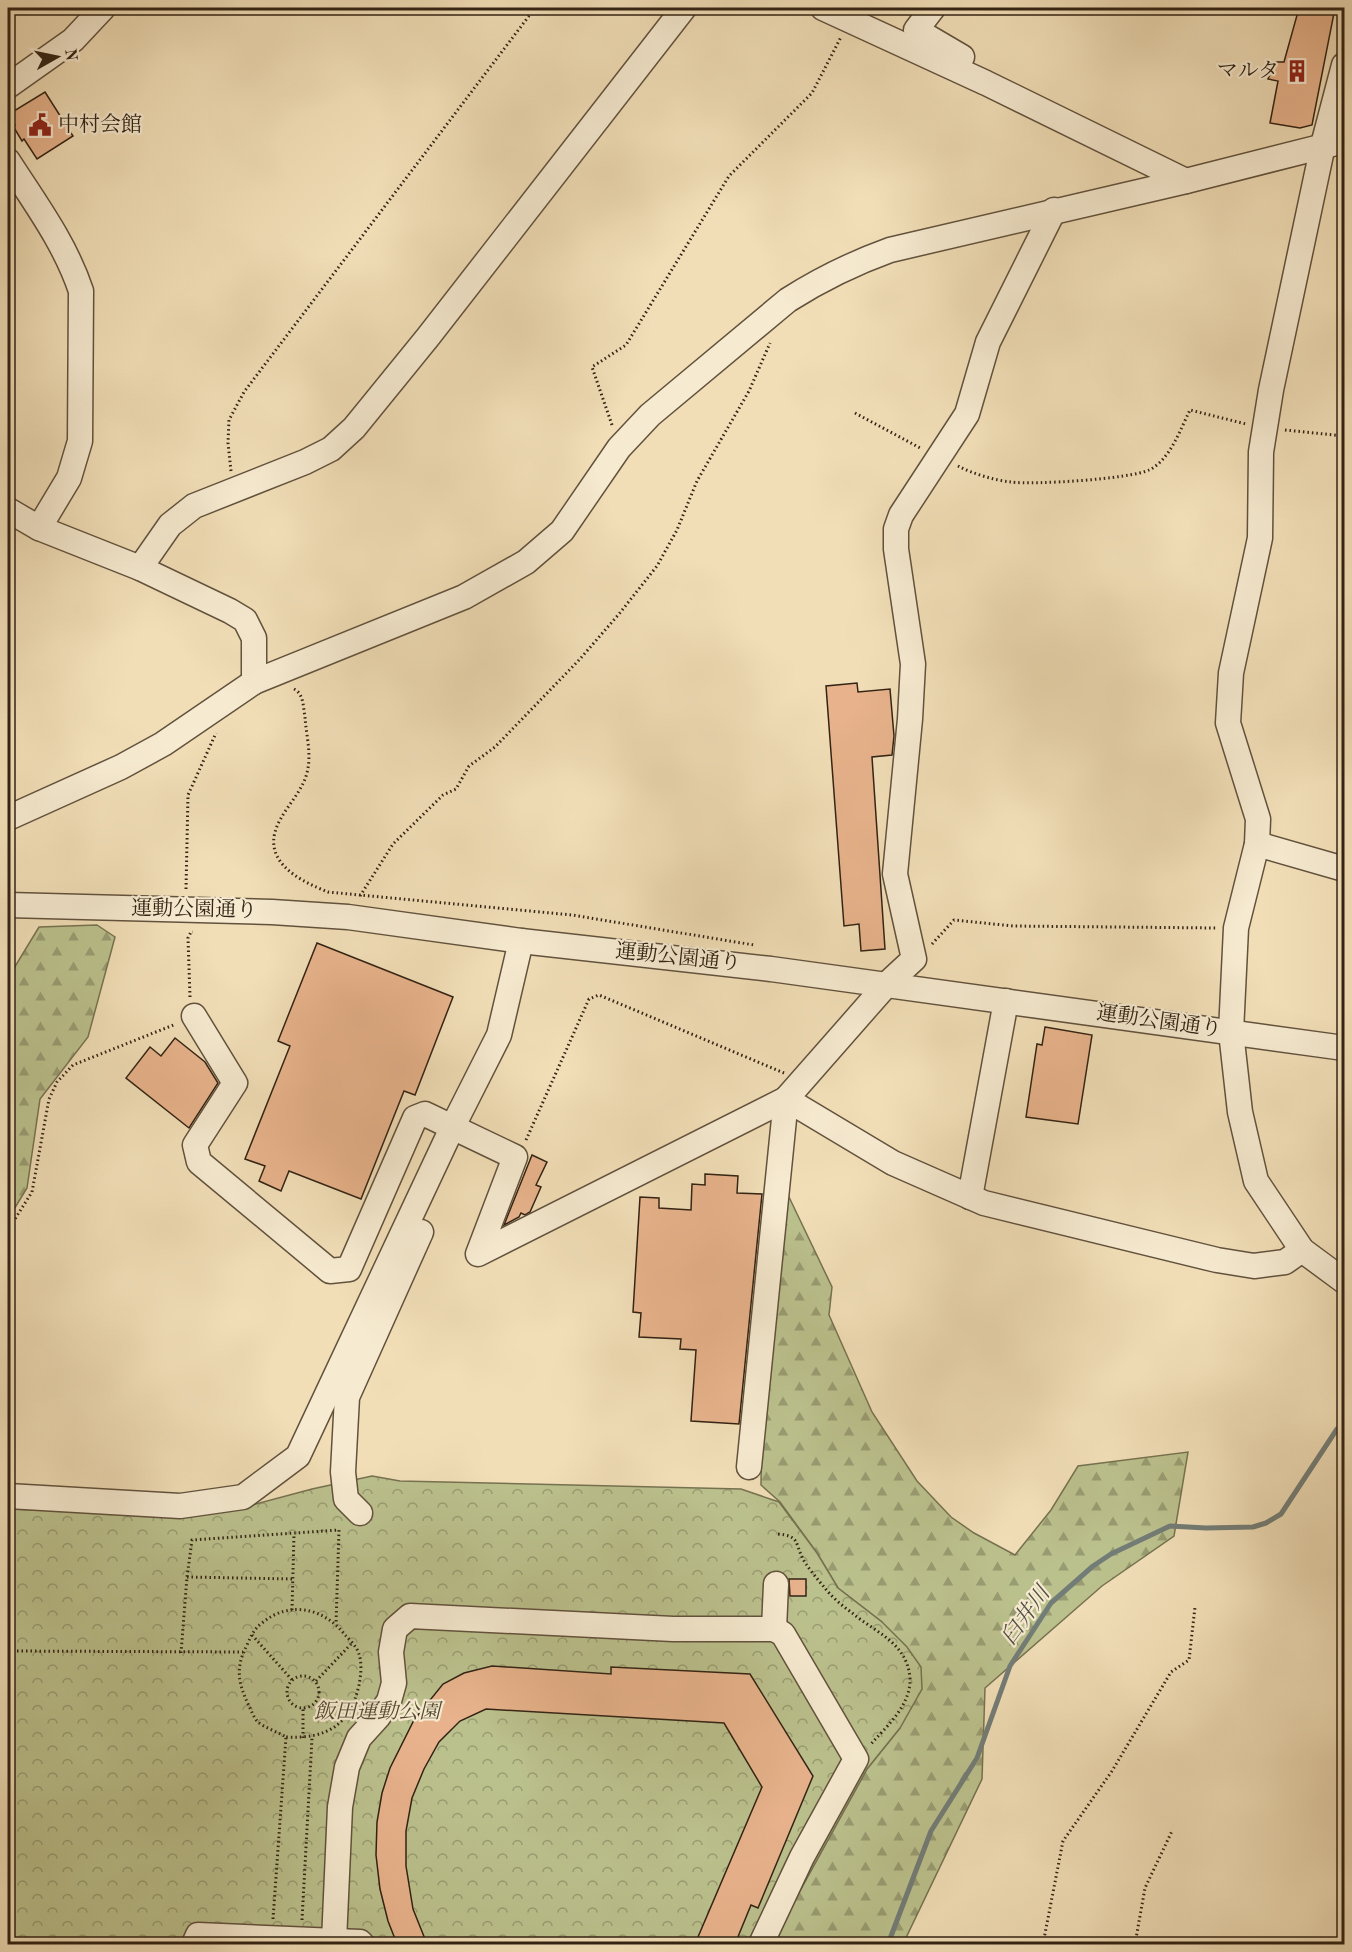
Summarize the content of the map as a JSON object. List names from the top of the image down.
{
  "streets": {
    "street": ["運動公園通り"]
  },
  "water": ["臼井川"],
  "parks": ["飯田運動公園"],
  "places": {
    "building": ["マルタ"],
    "public building": ["中村会館"]
  },
  "north": "right"
}
